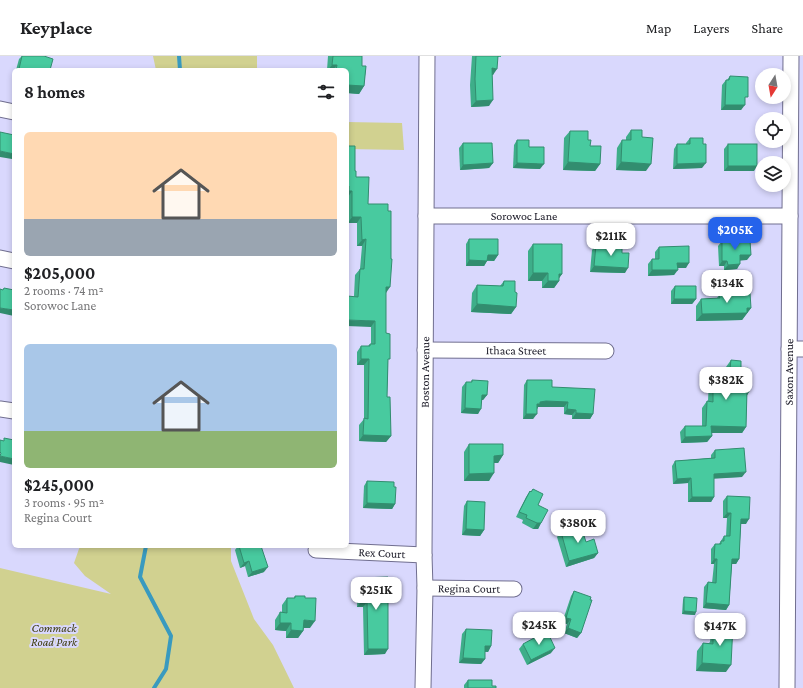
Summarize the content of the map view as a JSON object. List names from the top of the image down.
{
  "streets": {
    "street": [
      "Sorowoc Lane",
      "Ithaca Street",
      "Boston Avenue",
      "Saxon Avenue",
      "Rex Court",
      "Regina Court"
    ]
  },
  "crossings": [
    ["Sorowoc Lane", "Boston Avenue"],
    ["Sorowoc Lane", "Saxon Avenue"],
    ["Ithaca Street", "Boston Avenue"],
    ["Boston Avenue", "Rex Court"],
    ["Boston Avenue", "Regina Court"]
  ],
  "parks": ["Commack Road Park"],
  "north": "bottom",
  "page": {
    "header": "Keyplace",
    "nav": ["Map", "Layers", "Share"],
    "heading": "8 homes",
    "list": [
      {
        "name": "$205,000",
        "note": "2 rooms · 74 m² · Sorowoc Lane"
      },
      {
        "name": "$245,000",
        "note": "3 rooms · 95 m² · Regina Court"
      }
    ],
    "price": [
      "$205K",
      "$211K",
      "$134K",
      "$382K",
      "$380K",
      "$251K",
      "$245K",
      "$147K"
    ]
  }
}
